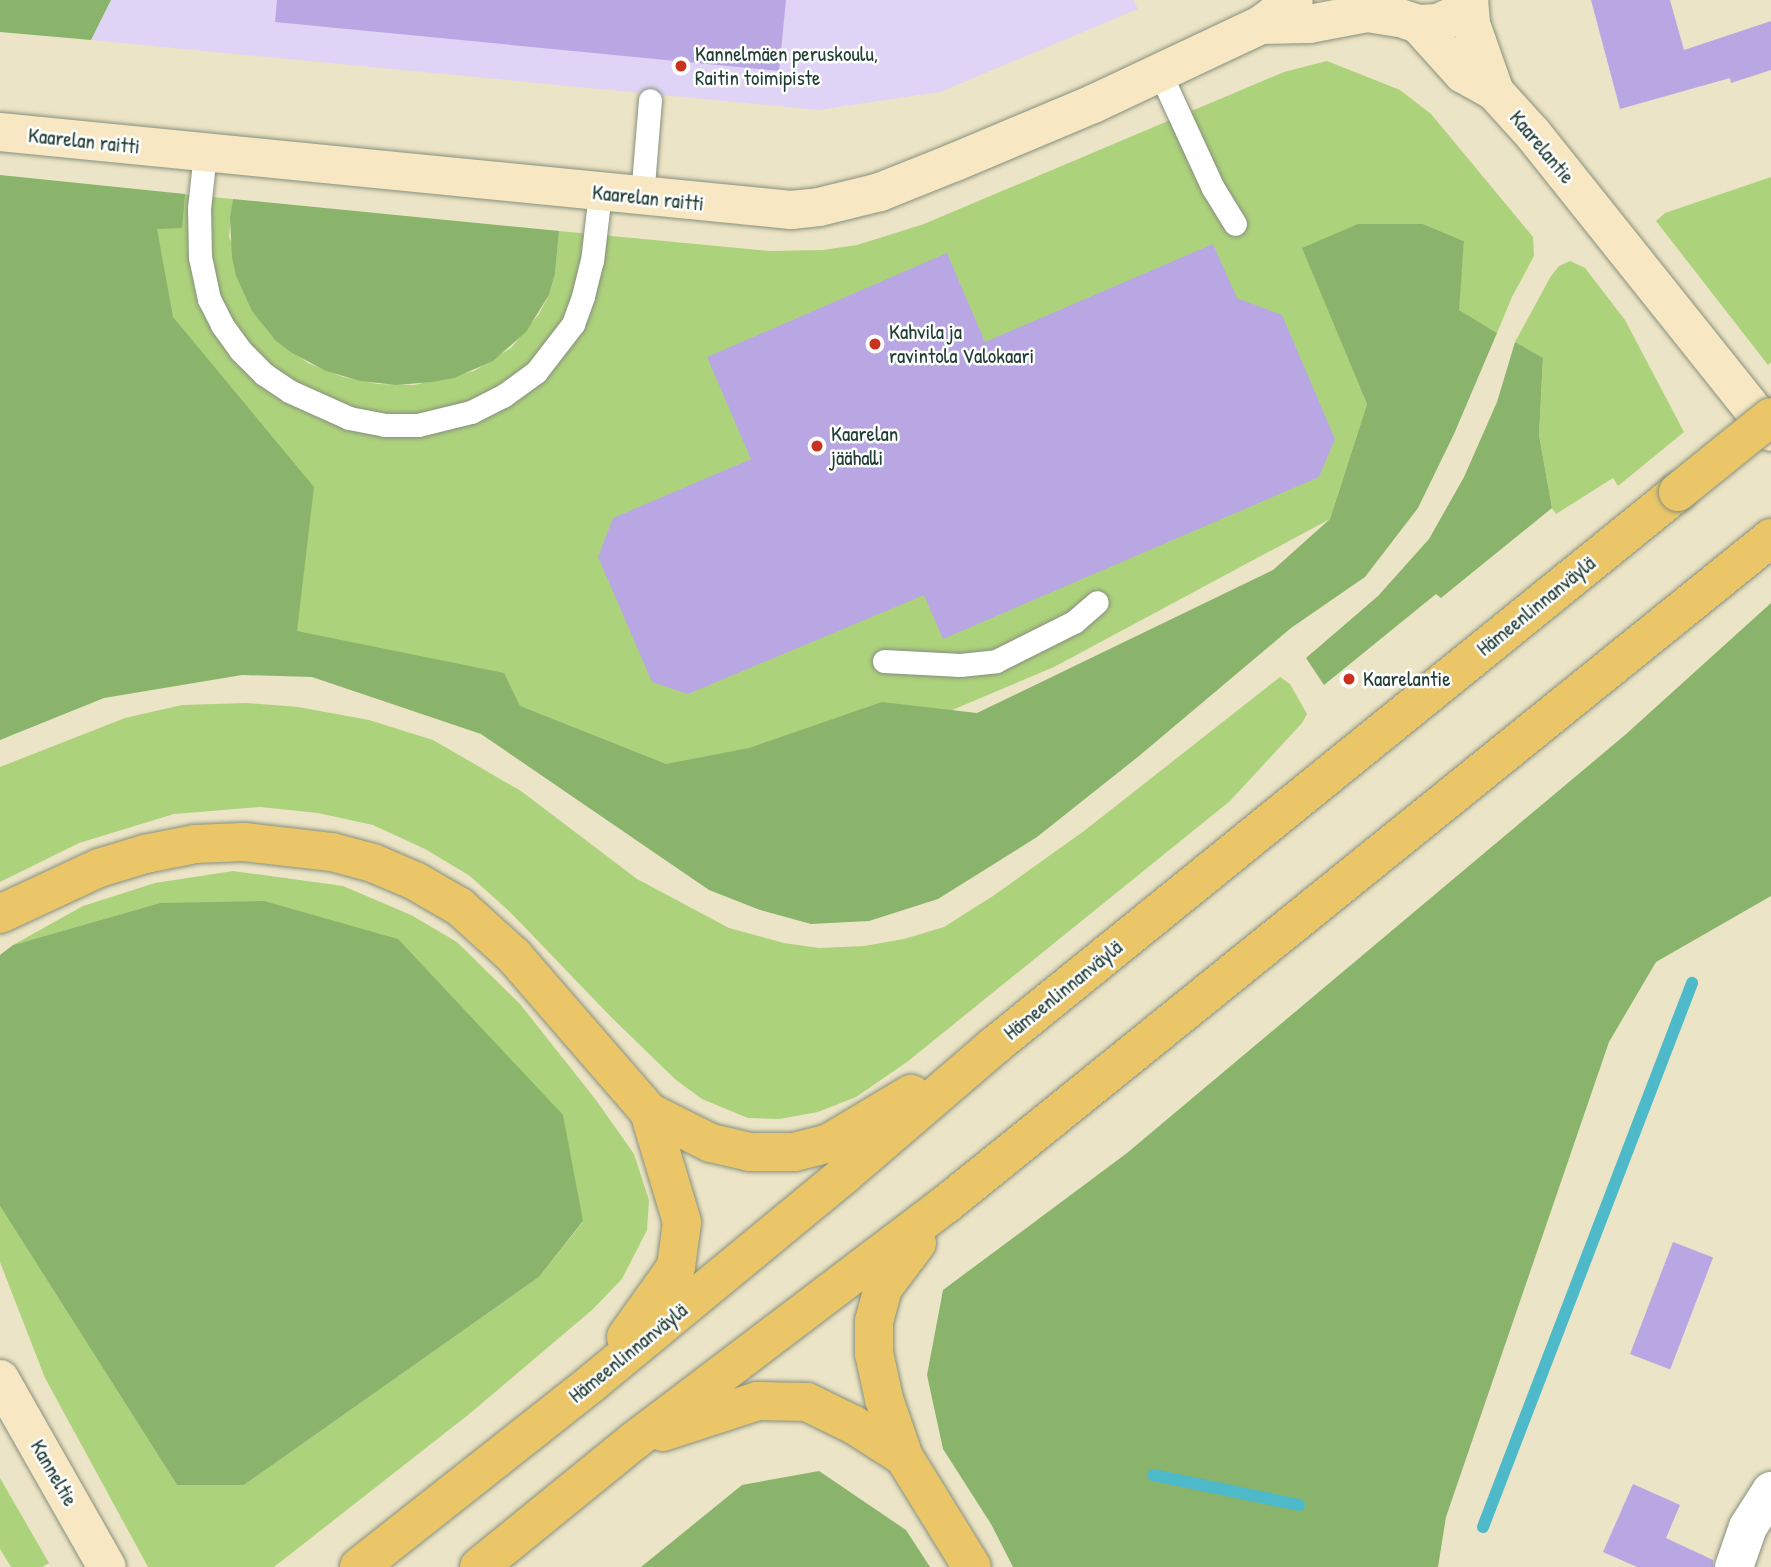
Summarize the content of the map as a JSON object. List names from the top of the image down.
{
  "streets": {
    "highway": ["Hämeenlinnanväylä"],
    "main road": ["Kaarelan raitti", "Kaarelantie", "Kanneltie"]
  },
  "crossings": [
    ["Kaarelan raitti", "Kaarelantie"]
  ],
  "places": [
    "Kannelmäen peruskoulu, Raitin toimipiste",
    "Kahvila ja ravintola Valokaari",
    "Kaarelan jäähalli",
    "Kaarelantie"
  ]
}
